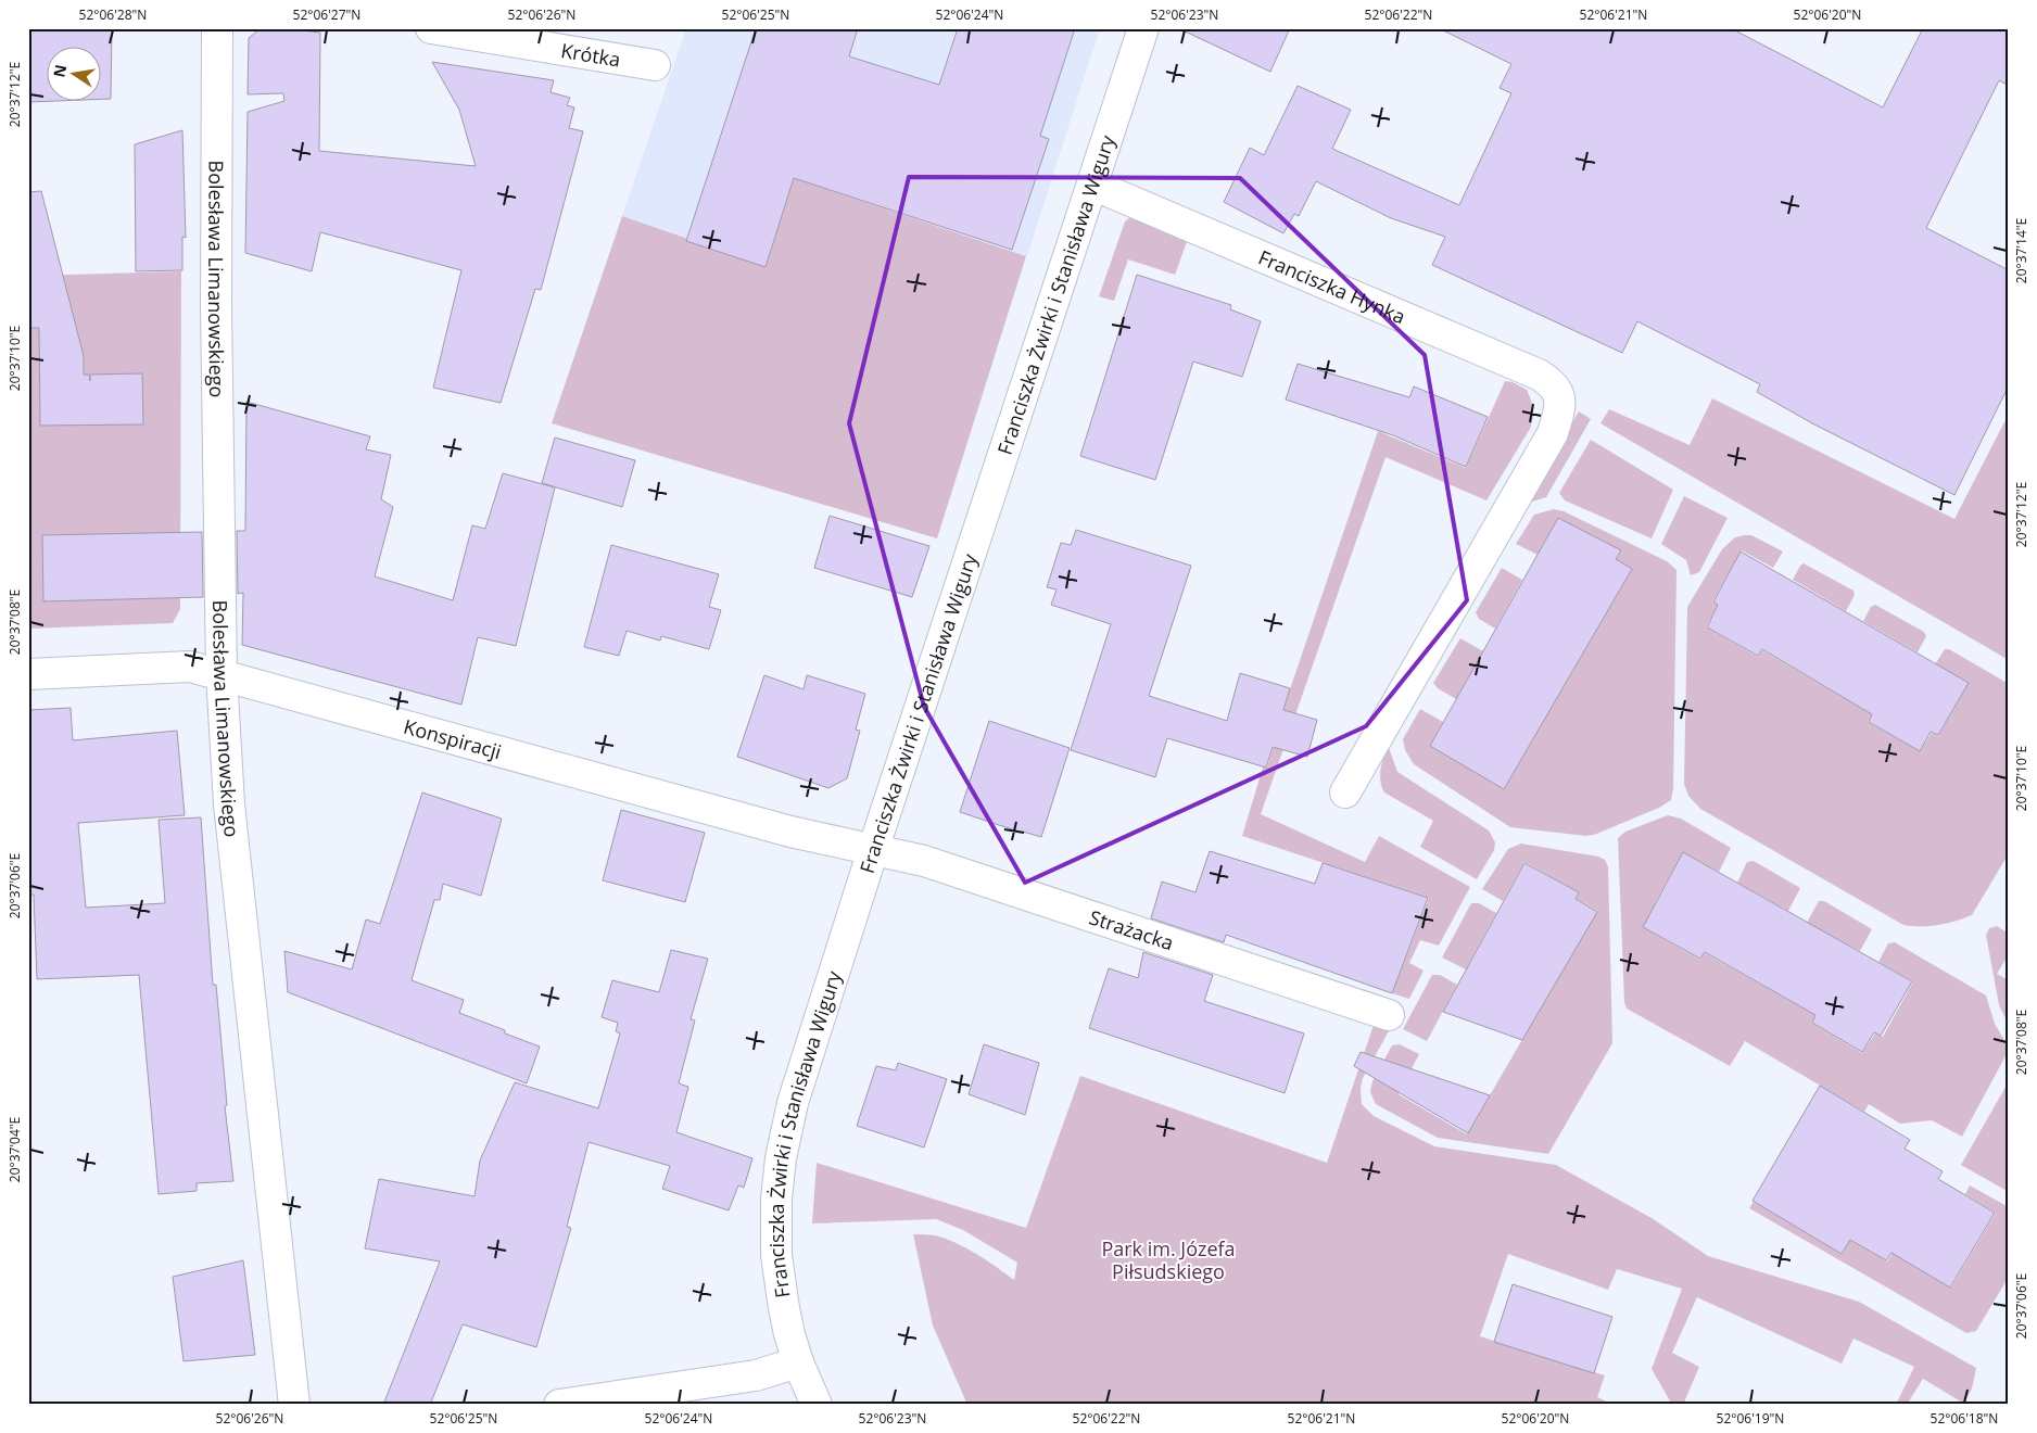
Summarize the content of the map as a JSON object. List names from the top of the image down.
{
  "streets": {
    "street": [
      "Krótka",
      "Bolesława Limanowskiego",
      "Franciszka Hynka",
      "Franciszka Żwirki i Stanisława Wigury",
      "Konspiracji",
      "Strażacka"
    ]
  },
  "crossings": [
    ["Bolesława Limanowskiego", "Konspiracji"],
    ["Franciszka Hynka", "Franciszka Żwirki i Stanisława Wigury"],
    ["Franciszka Żwirki i Stanisława Wigury", "Konspiracji"],
    ["Franciszka Żwirki i Stanisława Wigury", "Strażacka"],
    ["Konspiracji", "Strażacka"]
  ],
  "parks": ["Park im. Józefa Piłsudskiego"],
  "north": "left",
  "coordinates": [
    "52°06'28\"N",
    "52°06'27\"N",
    "52°06'26\"N",
    "52°06'25\"N",
    "52°06'24\"N",
    "52°06'23\"N",
    "52°06'22\"N",
    "52°06'21\"N",
    "52°06'20\"N",
    "20°37'12\"E",
    "20°37'14\"E",
    "20°37'10\"E",
    "20°37'08\"E",
    "20°37'06\"E",
    "20°37'04\"E",
    "52°06'19\"N",
    "52°06'18\"N"
  ]
}
